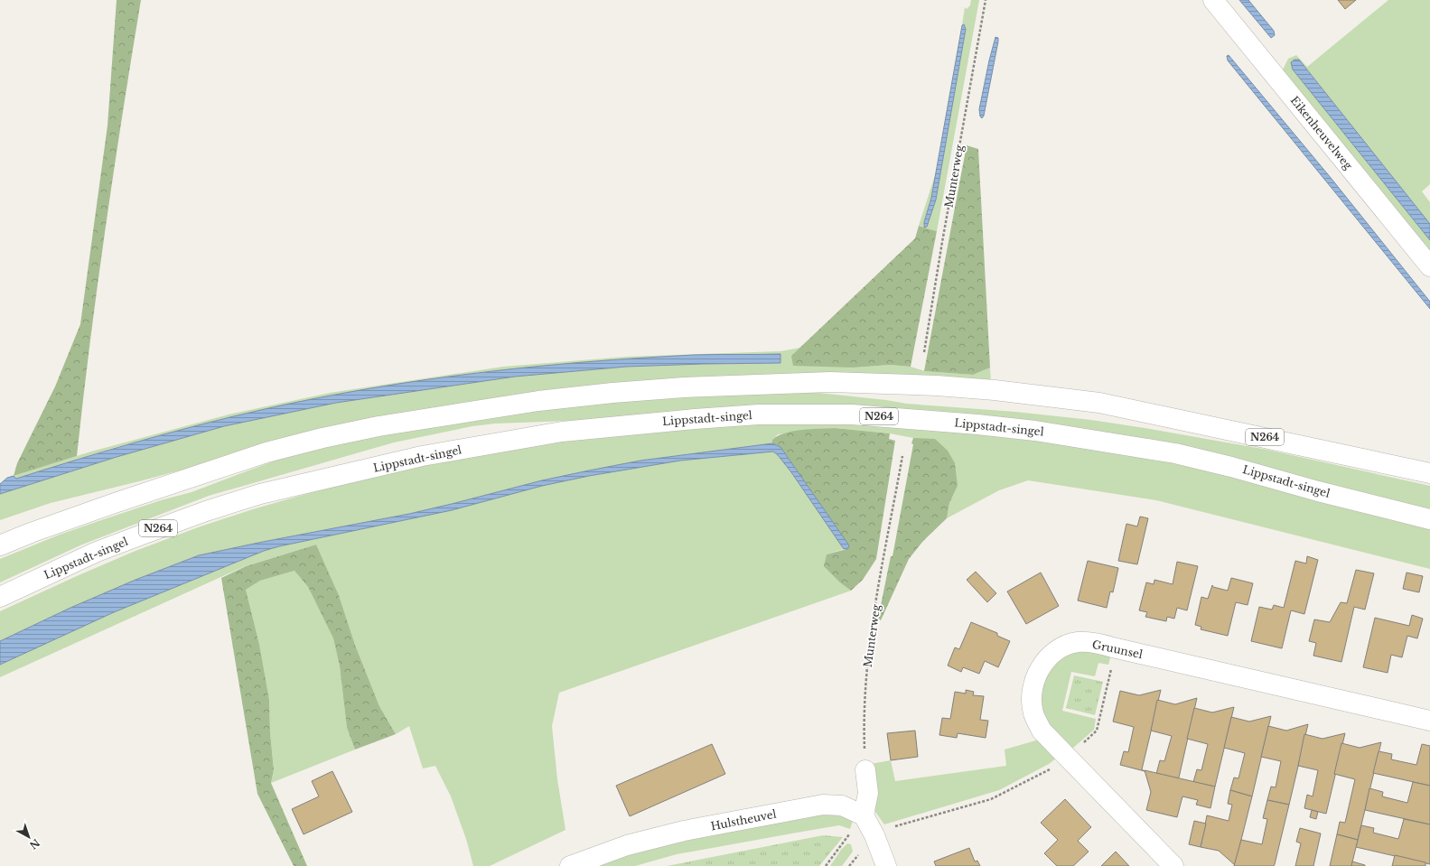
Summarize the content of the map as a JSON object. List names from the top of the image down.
{
  "streets": {
    "main road": [
      "Eikenheuvelweg",
      "N264",
      "Lippstadt-singel",
      "Gruunsel",
      "Hulstheuvel"
    ],
    "path": ["Munterweg"]
  },
  "north": "bottom right"
}
